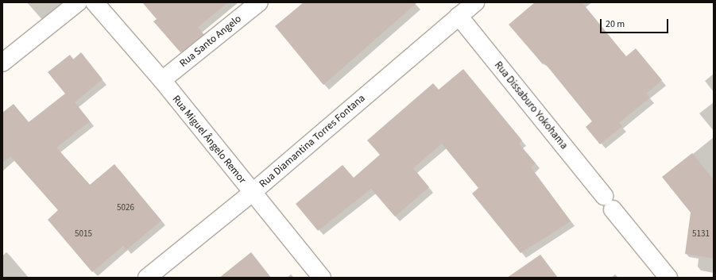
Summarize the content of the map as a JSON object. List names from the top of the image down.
{
  "streets": {
    "street": [
      "Rua Santo Angelo",
      "Rua Dissaburo Yokohama",
      "Rua Miguel Ângelo Remor",
      "Rua Diamantina Torres Fontana"
    ]
  },
  "crossings": [
    ["Rua Santo Angelo", "Rua Miguel Ângelo Remor"],
    ["Rua Dissaburo Yokohama", "Rua Diamantina Torres Fontana"],
    ["Rua Miguel Ângelo Remor", "Rua Diamantina Torres Fontana"]
  ],
  "house_numbers": ["5026", "5015", "5131"],
  "scale_bar": "20 m"
}
